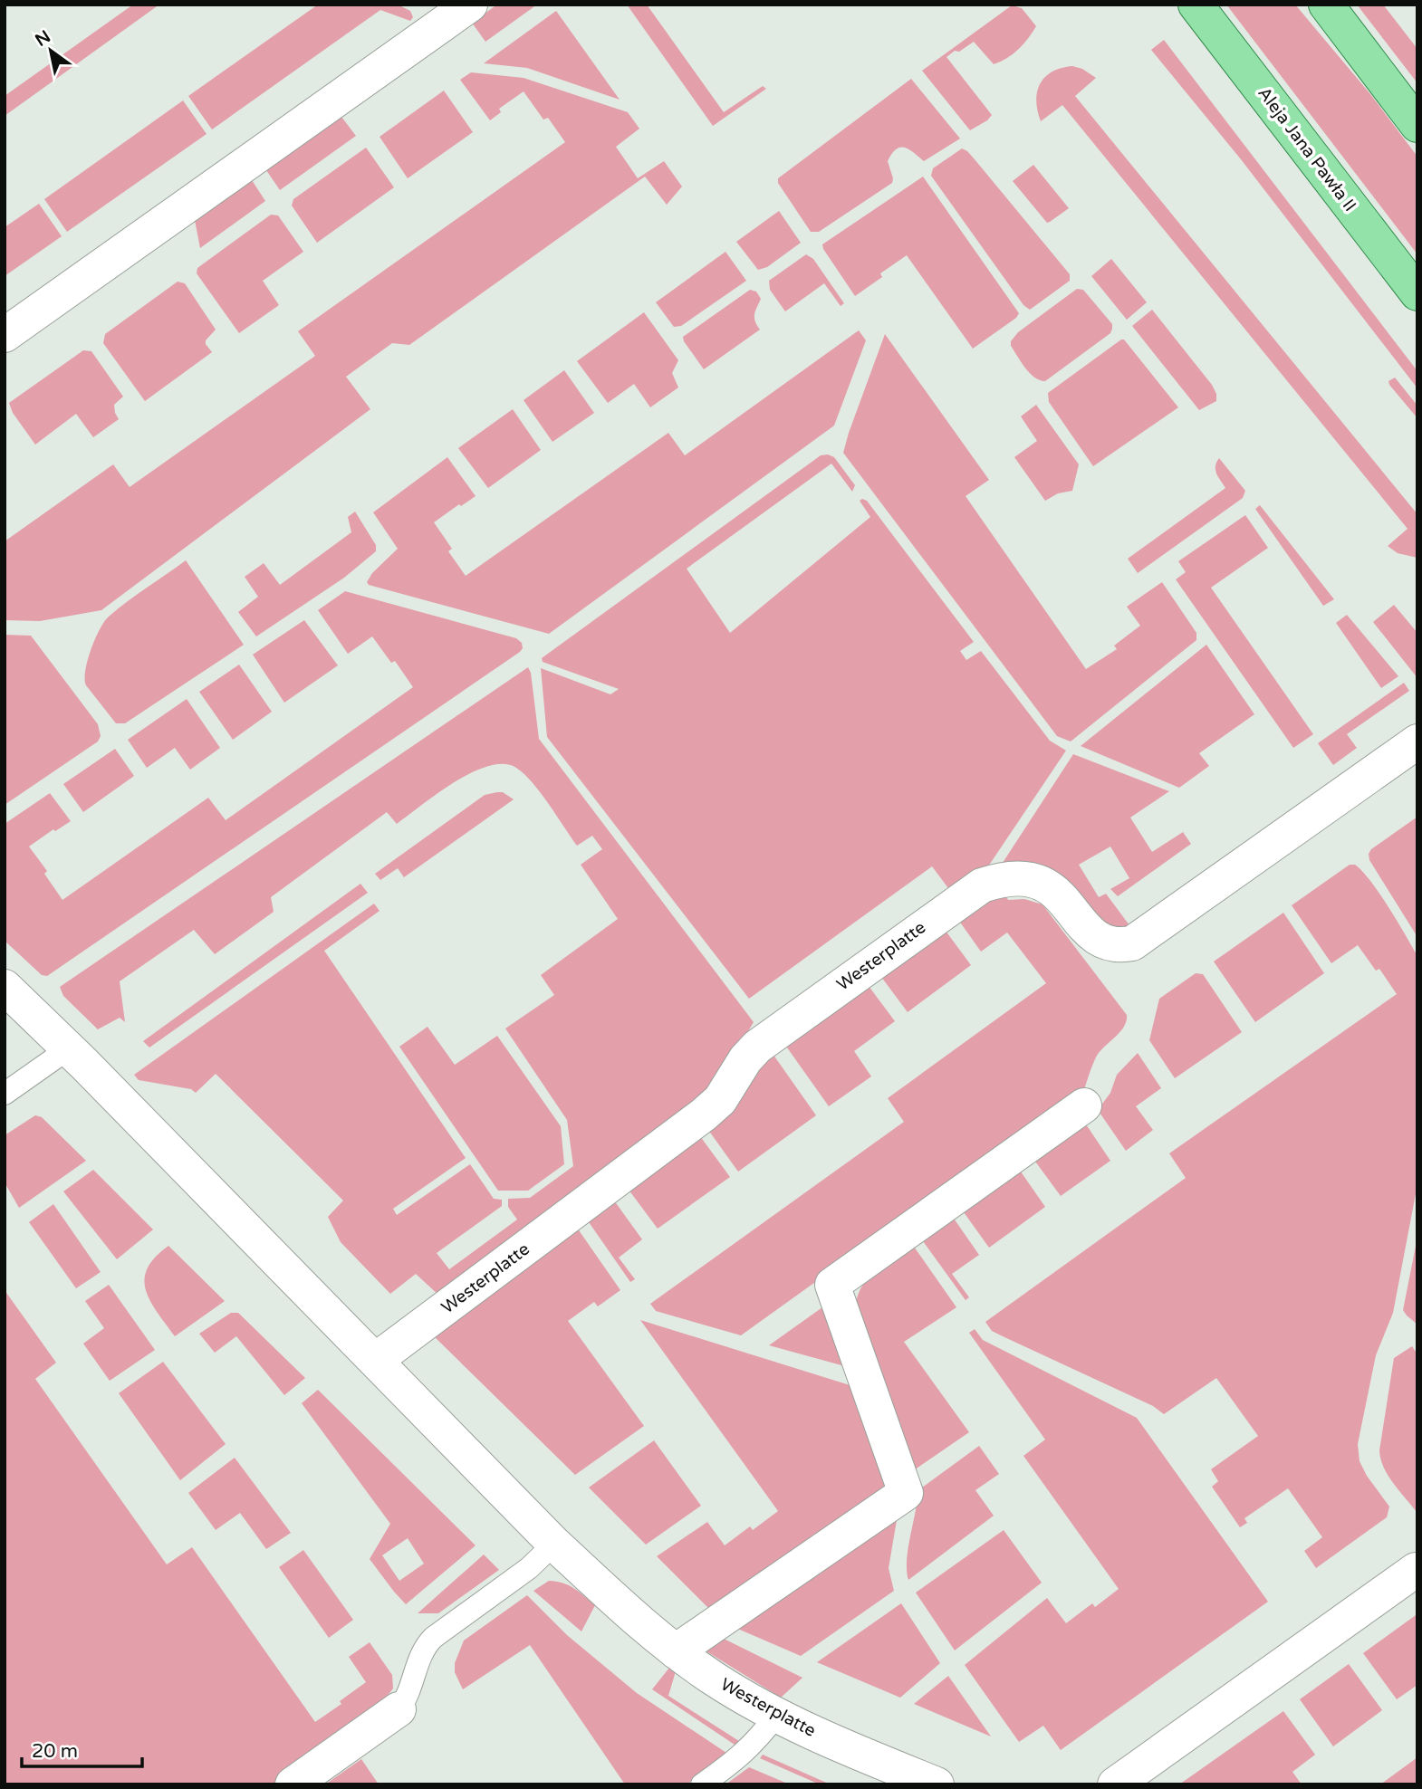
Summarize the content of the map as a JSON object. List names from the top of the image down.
{
  "streets": {
    "main road": ["Aleja Jana Pawła II"],
    "street": ["Westerplatte"]
  },
  "scale_bar": "20 m",
  "north": "top left"
}
